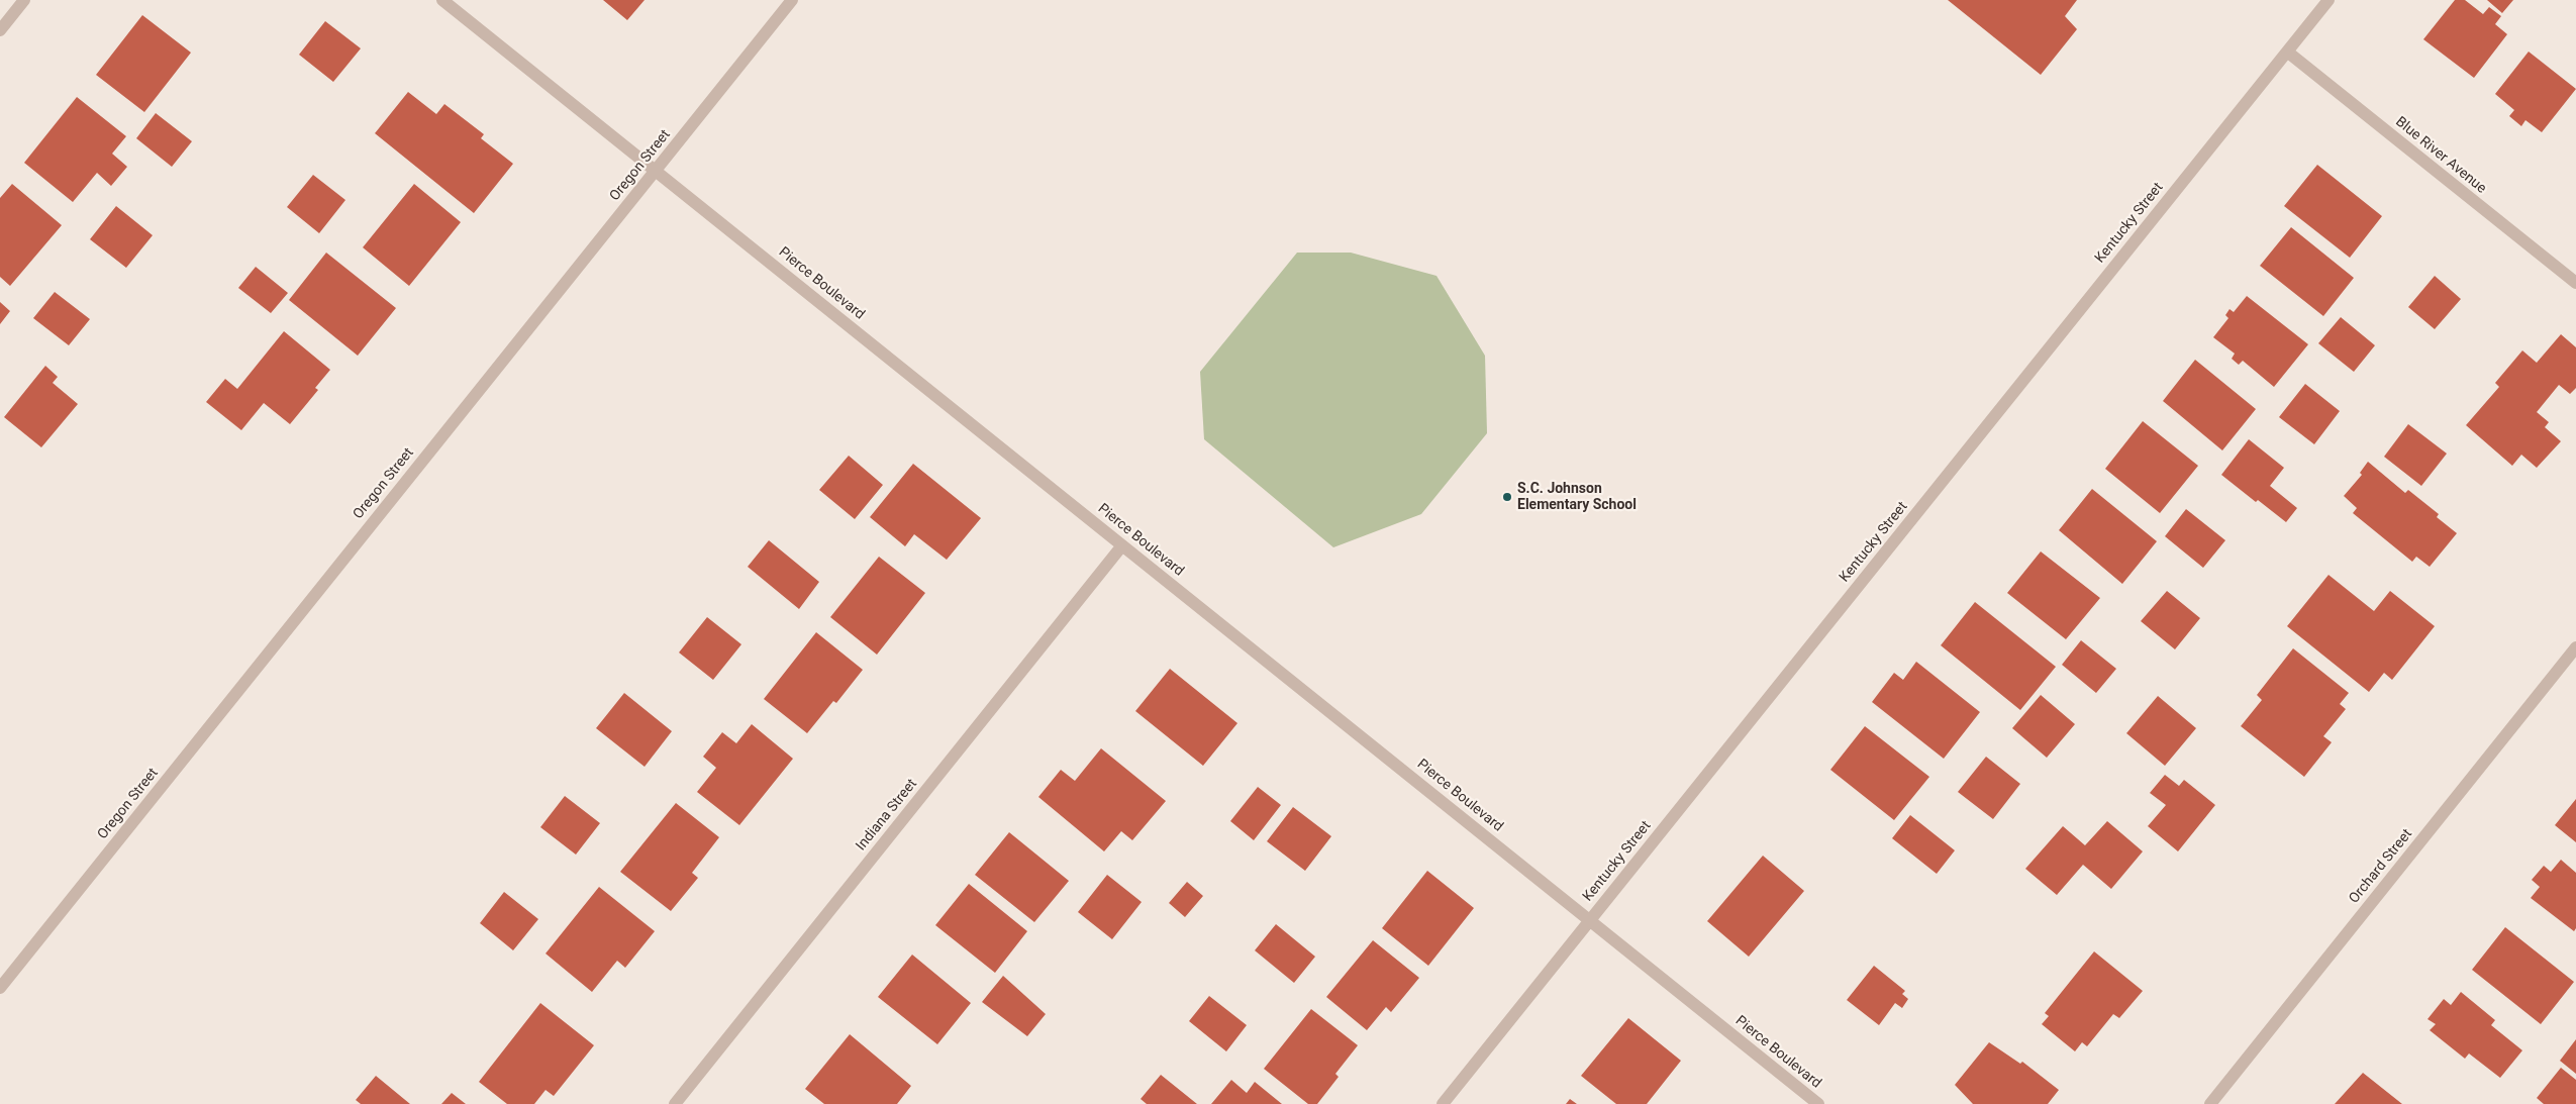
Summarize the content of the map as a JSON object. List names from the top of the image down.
{
  "streets": {
    "street": [
      "Blue River Avenue",
      "Oregon Street",
      "Kentucky Street",
      "Pierce Boulevard",
      "Indiana Street",
      "Orchard Street"
    ]
  },
  "crossings": [
    ["Blue River Avenue", "Kentucky Street"],
    ["Oregon Street", "Pierce Boulevard"],
    ["Kentucky Street", "Pierce Boulevard"],
    ["Pierce Boulevard", "Indiana Street"]
  ],
  "places": ["S.C. Johnson Elementary School"]
}
